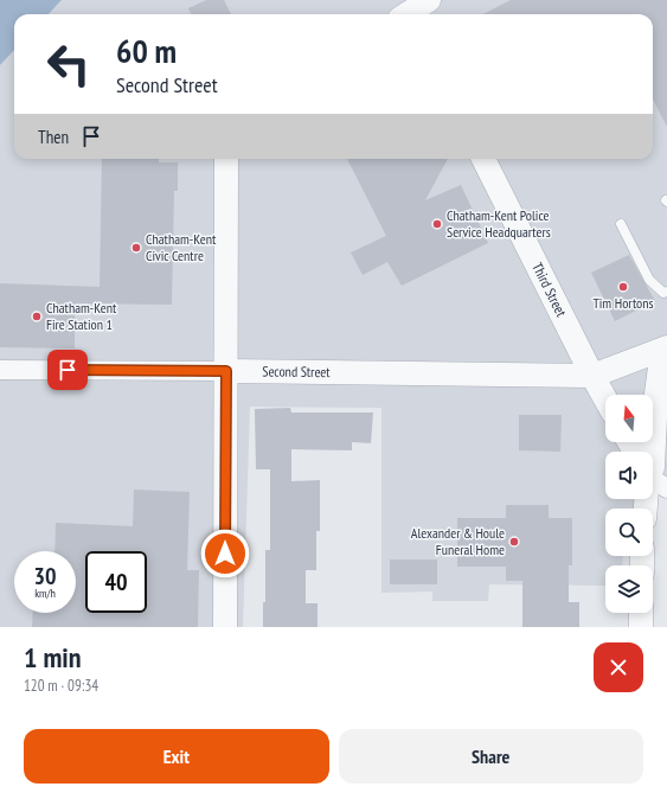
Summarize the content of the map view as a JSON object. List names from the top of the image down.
{
  "streets": {
    "street": ["Third Street", "Second Street"]
  },
  "crossings": [
    ["Third Street", "Second Street"]
  ],
  "places": [
    "Chatham-Kent Police Service Headquarters",
    "Chatham-Kent Civic Centre",
    "Tim Hortons",
    "Chatham-Kent Fire Station 1",
    "Alexander & Houle Funeral Home"
  ],
  "north": "top",
  "page": {
    "turn": ["60 m", "Second Street"],
    "then": "Then",
    "speed": "30 km/h",
    "limit": "40",
    "heading": ["1 min", "120 m · 09:34"],
    "buttons": ["Exit", "Share"]
  }
}
